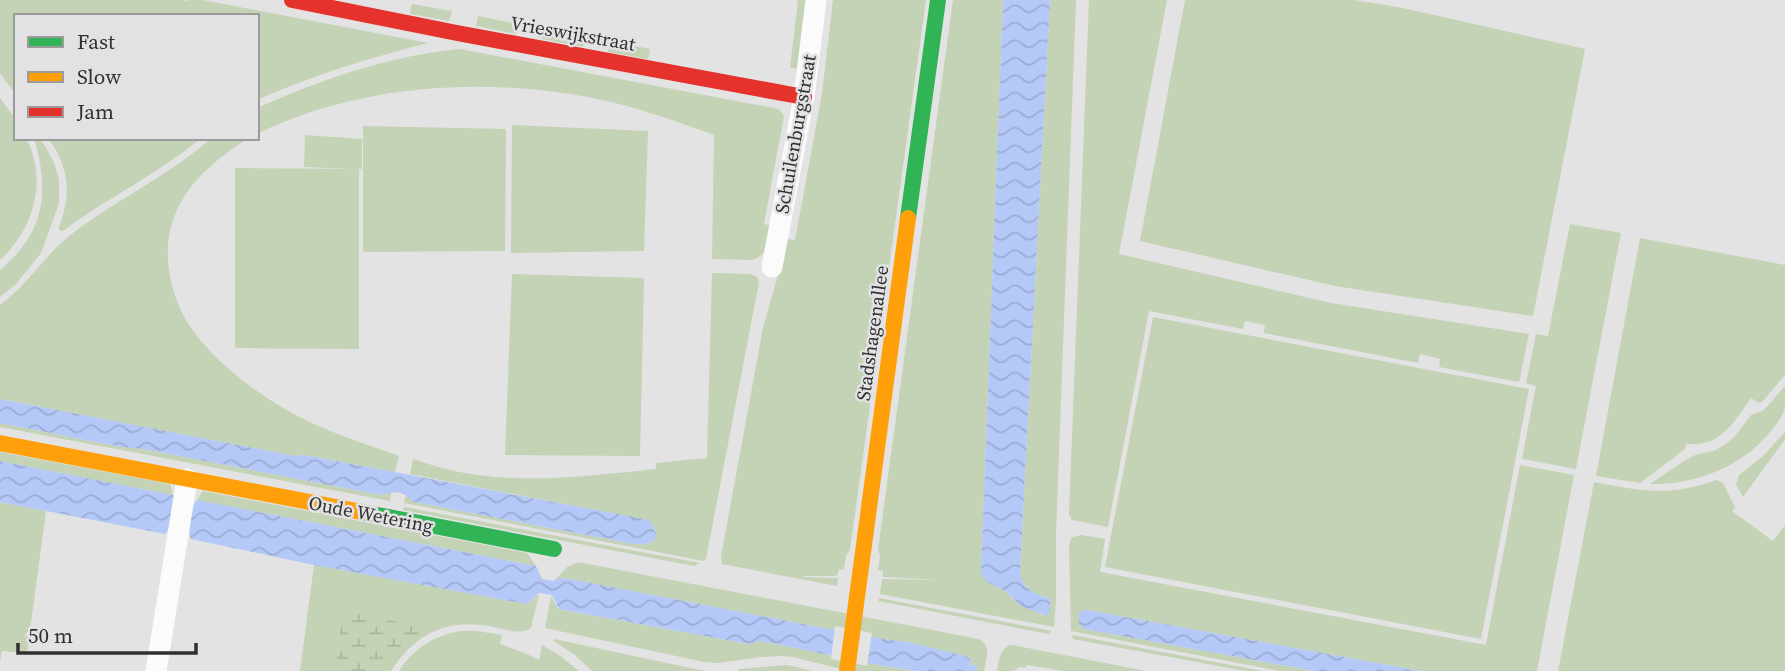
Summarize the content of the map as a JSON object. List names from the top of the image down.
{
  "streets": {
    "street": [
      "Vrieswijkstraat",
      "Schuilenburgstraat",
      "Stadshagenallee",
      "Oude Wetering"
    ]
  },
  "crossings": [
    ["Vrieswijkstraat", "Schuilenburgstraat"]
  ],
  "legend": ["Fast", "Slow", "Jam"],
  "scale_bar": "50 m"
}
